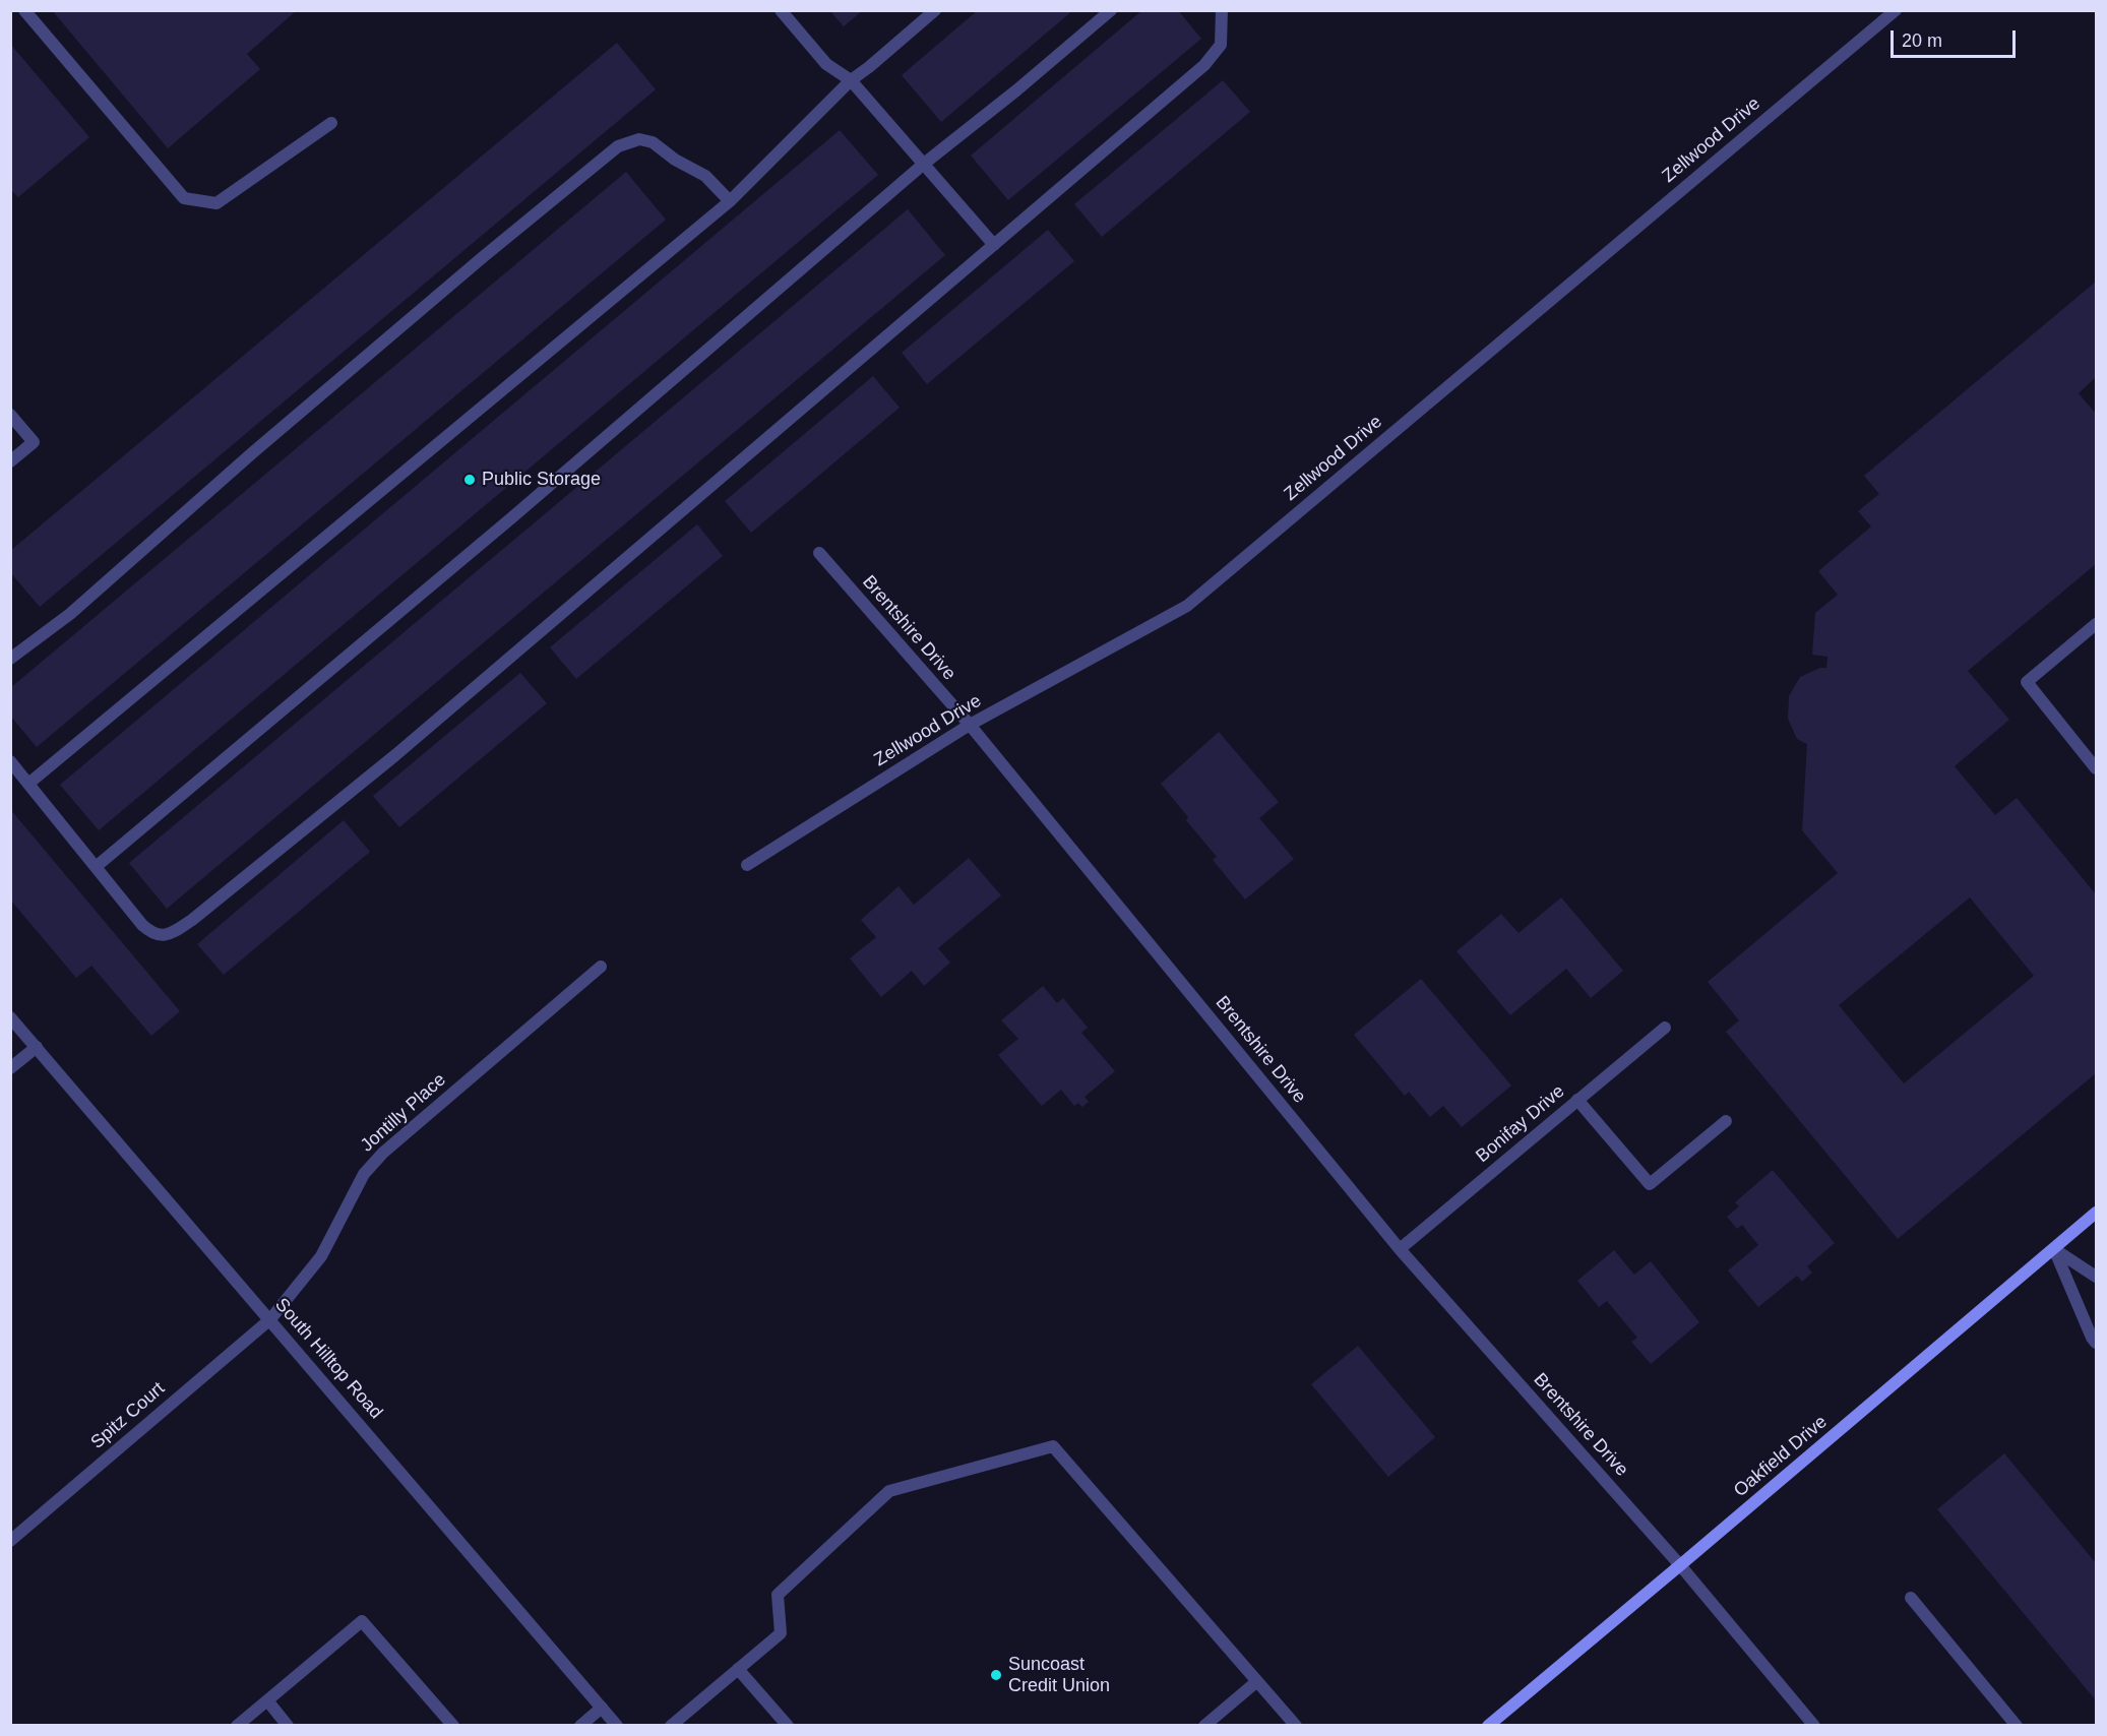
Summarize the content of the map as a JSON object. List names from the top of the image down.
{
  "streets": {
    "street": [
      "Zellwood Drive",
      "Brentshire Drive",
      "Jontilly Place",
      "Bonifay Drive",
      "South Hilltop Road",
      "Spitz Court",
      "Oakfield Drive"
    ]
  },
  "crossings": [
    ["Zellwood Drive", "Brentshire Drive"],
    ["Brentshire Drive", "Bonifay Drive"],
    ["Brentshire Drive", "Oakfield Drive"],
    ["Jontilly Place", "South Hilltop Road"],
    ["Jontilly Place", "Spitz Court"],
    ["South Hilltop Road", "Spitz Court"]
  ],
  "places": ["Public Storage", "Suncoast Credit Union"],
  "scale_bar": "20 m"
}
